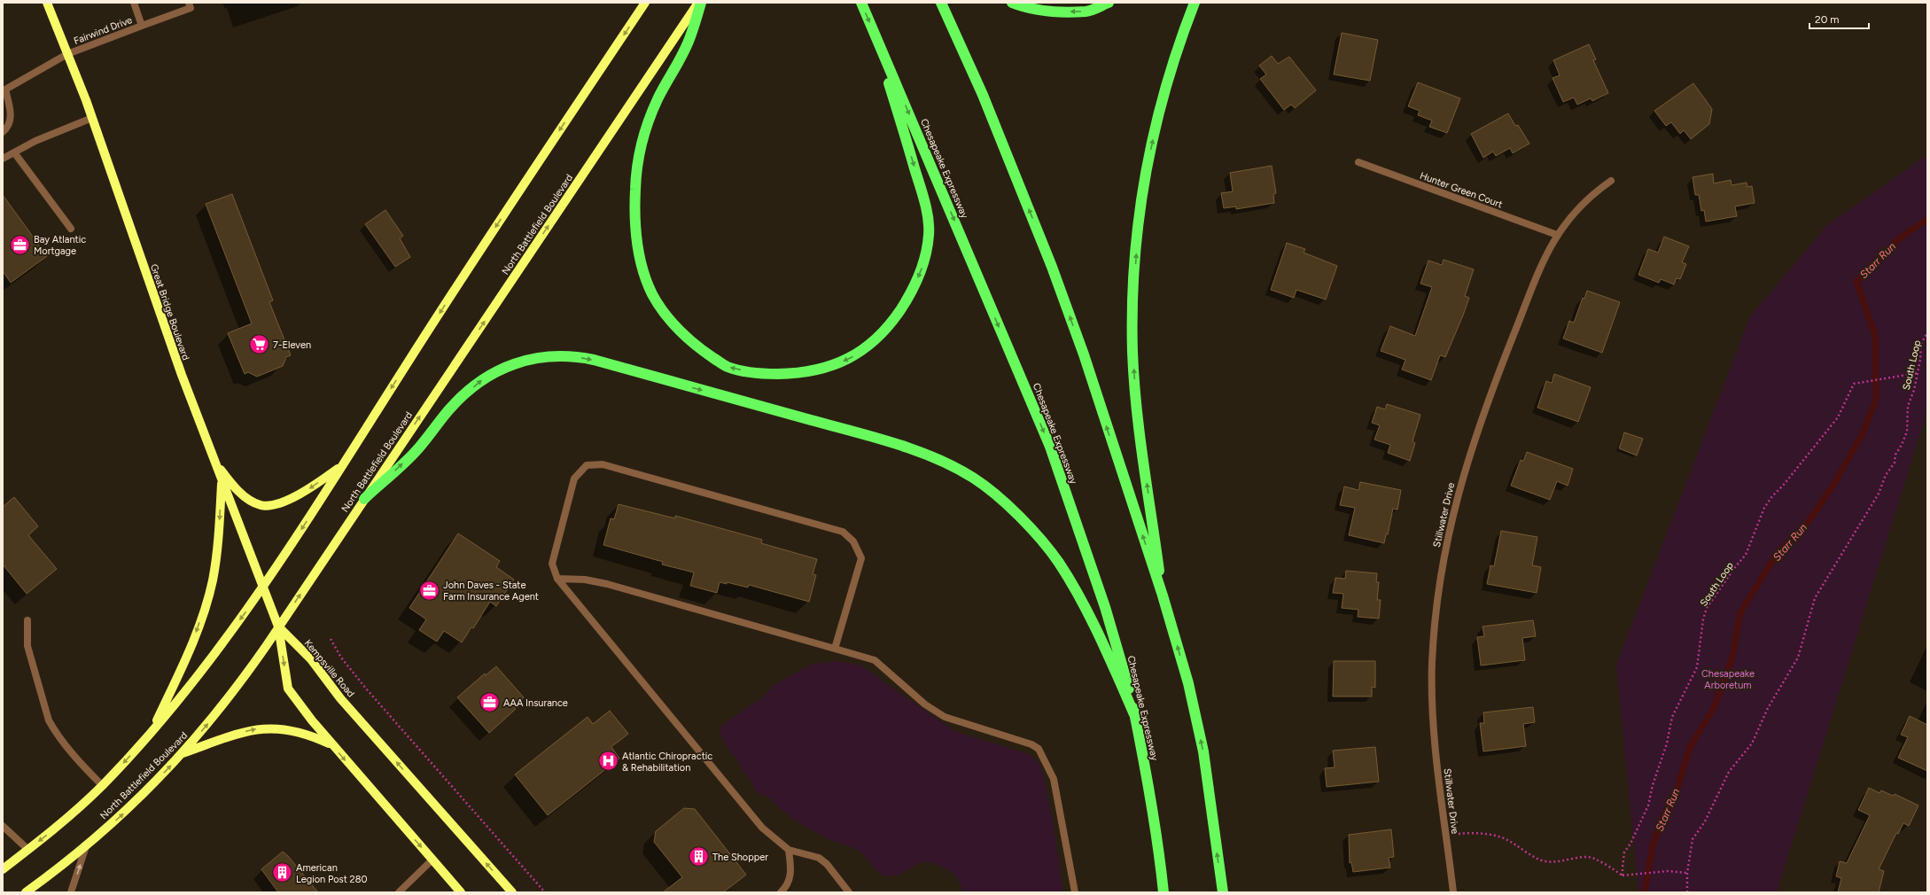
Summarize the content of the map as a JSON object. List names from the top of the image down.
{
  "streets": {
    "highway": ["Chesapeake Expressway"],
    "main road": ["North Battlefield Boulevard", "Great Bridge Boulevard", "Kempsville Road"],
    "street": ["Fairwind Drive", "Hunter Green Court", "Stillwater Drive"],
    "path": ["South Loop"]
  },
  "crossings": [
    ["Fairwind Drive", "Great Bridge Boulevard"],
    ["Hunter Green Court", "Stillwater Drive"],
    ["North Battlefield Boulevard", "Great Bridge Boulevard"],
    ["North Battlefield Boulevard", "Kempsville Road"],
    ["Great Bridge Boulevard", "Kempsville Road"]
  ],
  "water": ["Starr Run"],
  "parks": ["Chesapeake Arboretum"],
  "places": {
    "office": ["Bay Atlantic Mortgage", "John Daves - State Farm Insurance Agent", "AAA Insurance"],
    "supermarket": ["7-Eleven"],
    "hospital": ["Atlantic Chiropractic & Rehabilitation"],
    "building": ["The Shopper", "American Legion Post 280"]
  },
  "scale_bar": "20 m"
}
